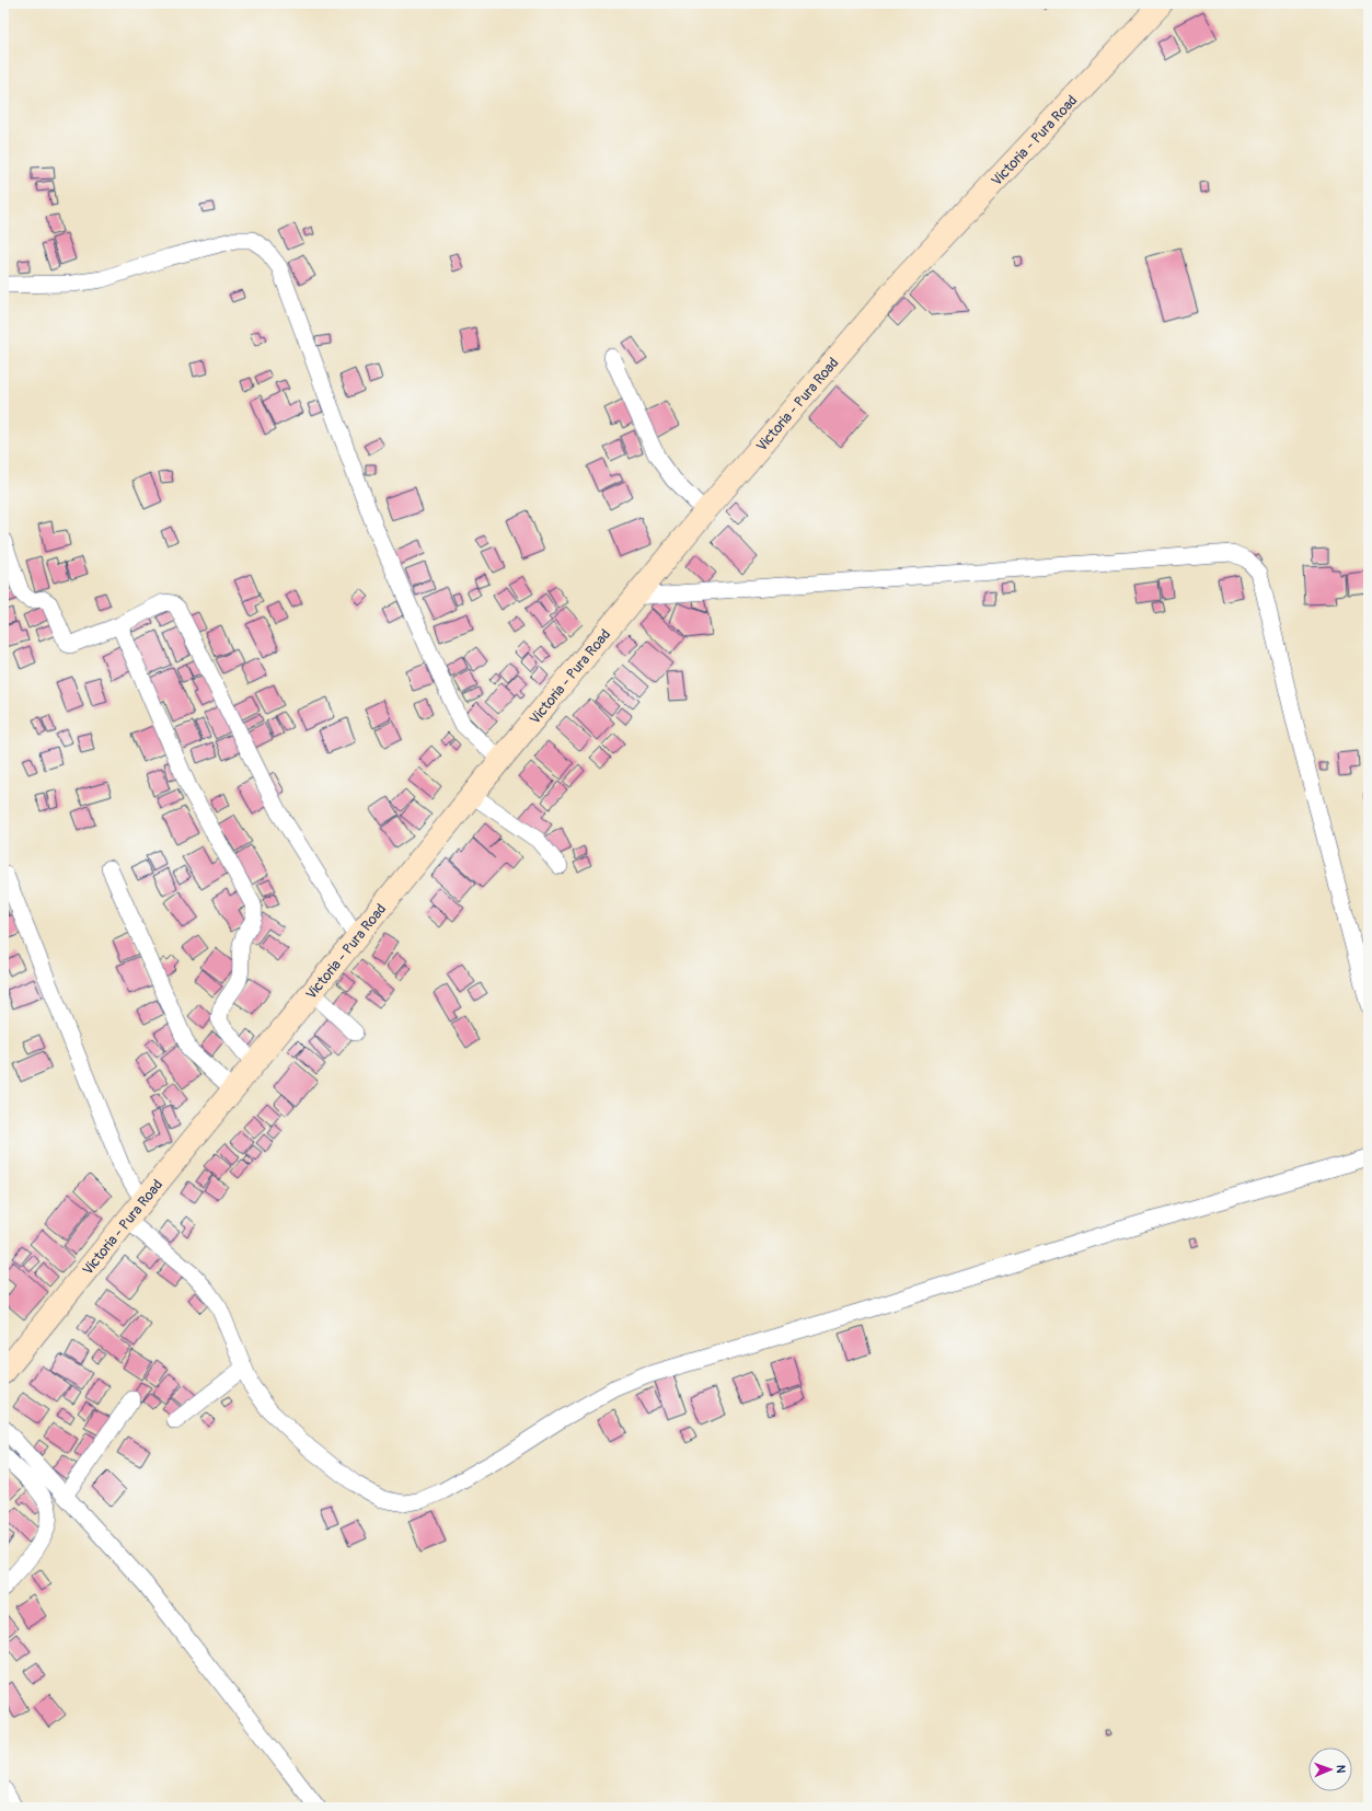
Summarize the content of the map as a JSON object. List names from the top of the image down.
{
  "streets": {
    "main road": ["Victoria - Pura Road"]
  },
  "north": "right"
}
